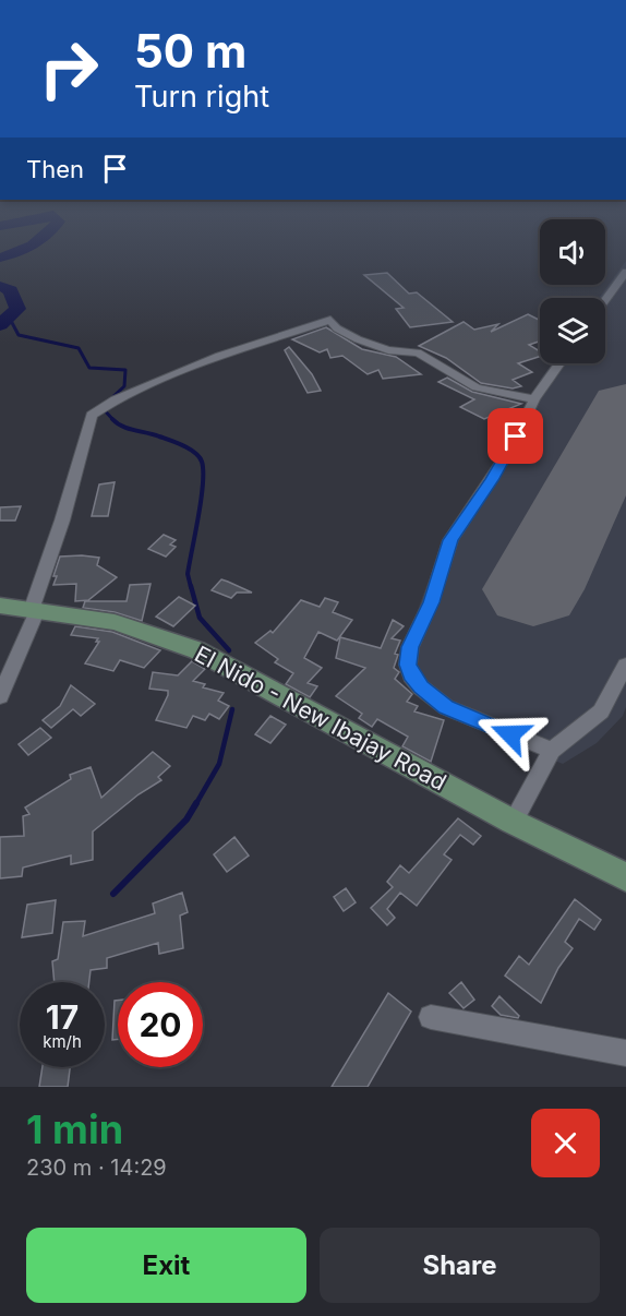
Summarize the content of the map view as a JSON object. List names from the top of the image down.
{
  "streets": {
    "main road": ["El Nido - New Ibajay Road"]
  },
  "page": {
    "turn": ["50 m", "Turn right"],
    "then": "Then",
    "speed": "17 km/h",
    "limit": "20",
    "heading": ["1 min", "230 m · 14:29"],
    "buttons": ["Exit", "Share"]
  }
}
